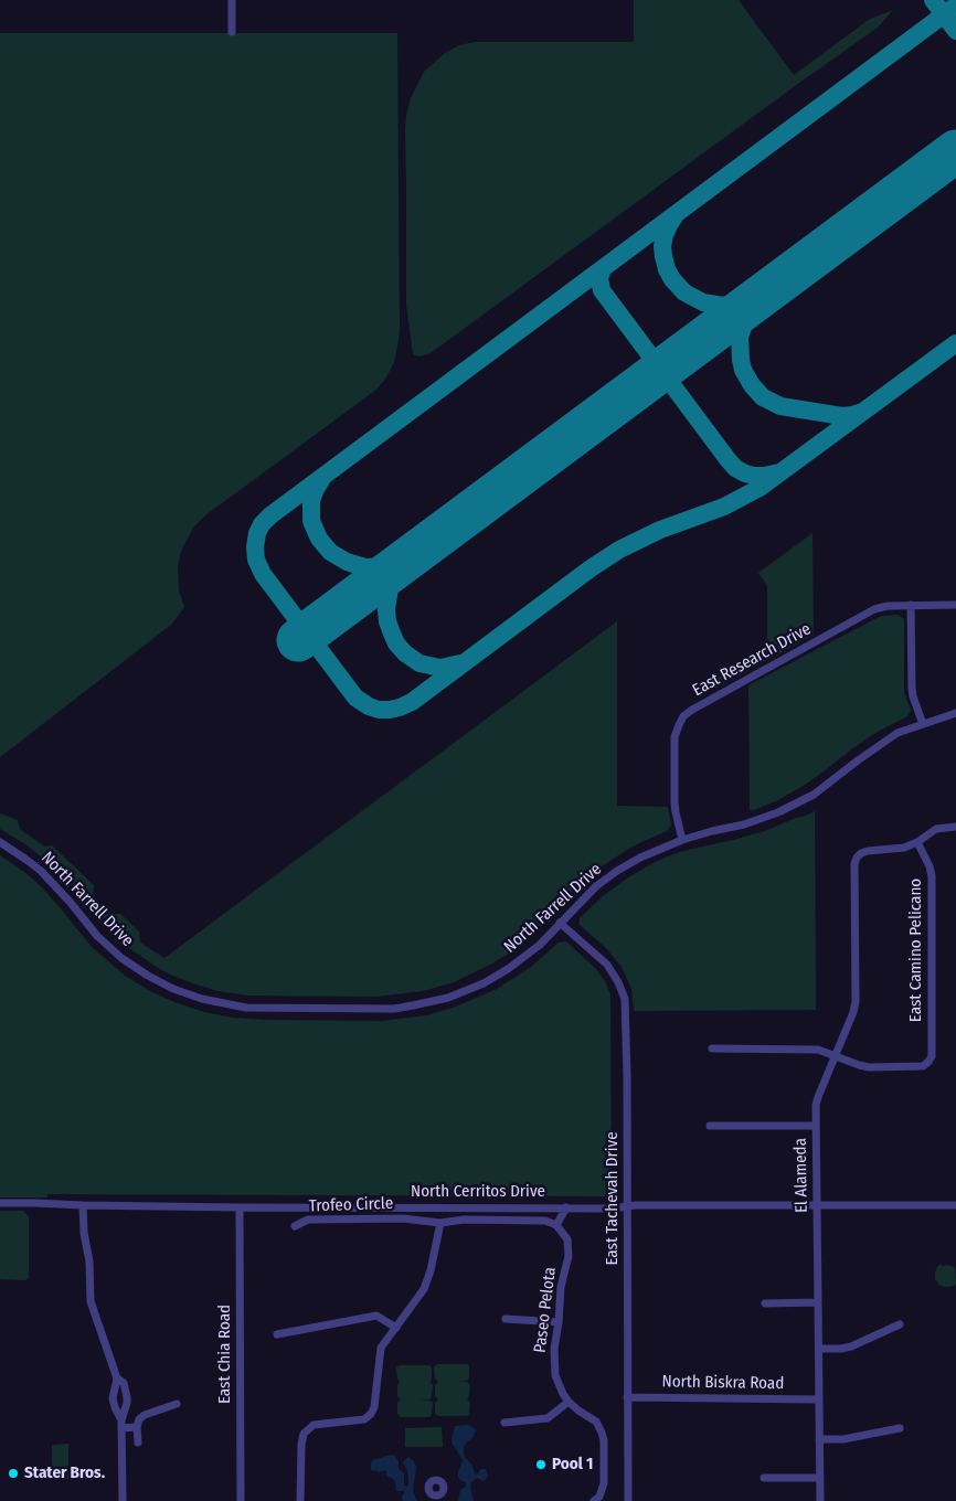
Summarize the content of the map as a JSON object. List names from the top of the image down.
{
  "streets": {
    "street": [
      "East Research Drive",
      "North Farrell Drive",
      "East Camino Pelicano",
      "El Alameda",
      "North Cerritos Drive",
      "East Tachevah Drive",
      "Trofeo Circle",
      "Paseo Pelota",
      "East Chia Road",
      "North Biskra Road"
    ]
  },
  "crossings": [
    ["East Research Drive", "North Farrell Drive"],
    ["North Farrell Drive", "East Tachevah Drive"],
    ["East Camino Pelicano", "El Alameda"],
    ["El Alameda", "North Cerritos Drive"],
    ["El Alameda", "North Biskra Road"],
    ["North Cerritos Drive", "East Tachevah Drive"],
    ["North Cerritos Drive", "East Chia Road"],
    ["East Tachevah Drive", "North Biskra Road"],
    ["Trofeo Circle", "Paseo Pelota"]
  ],
  "places": ["Pool 1", "Stater Bros."]
}
